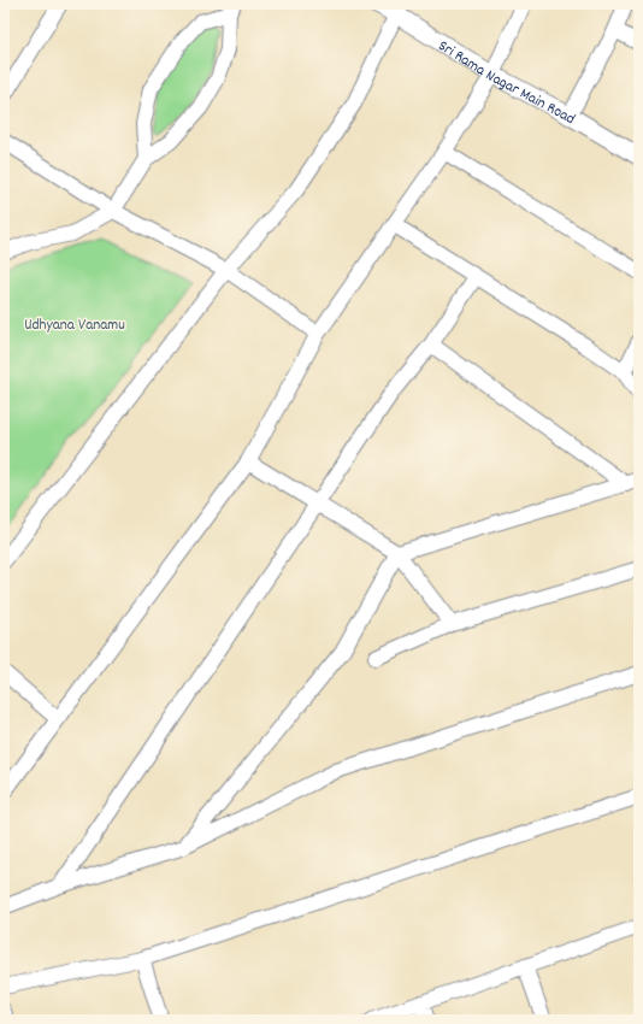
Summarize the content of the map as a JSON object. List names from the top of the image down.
{
  "streets": {
    "street": ["Sri Rama Nagar Main Road"]
  },
  "parks": ["Udhyana Vanamu"]
}
